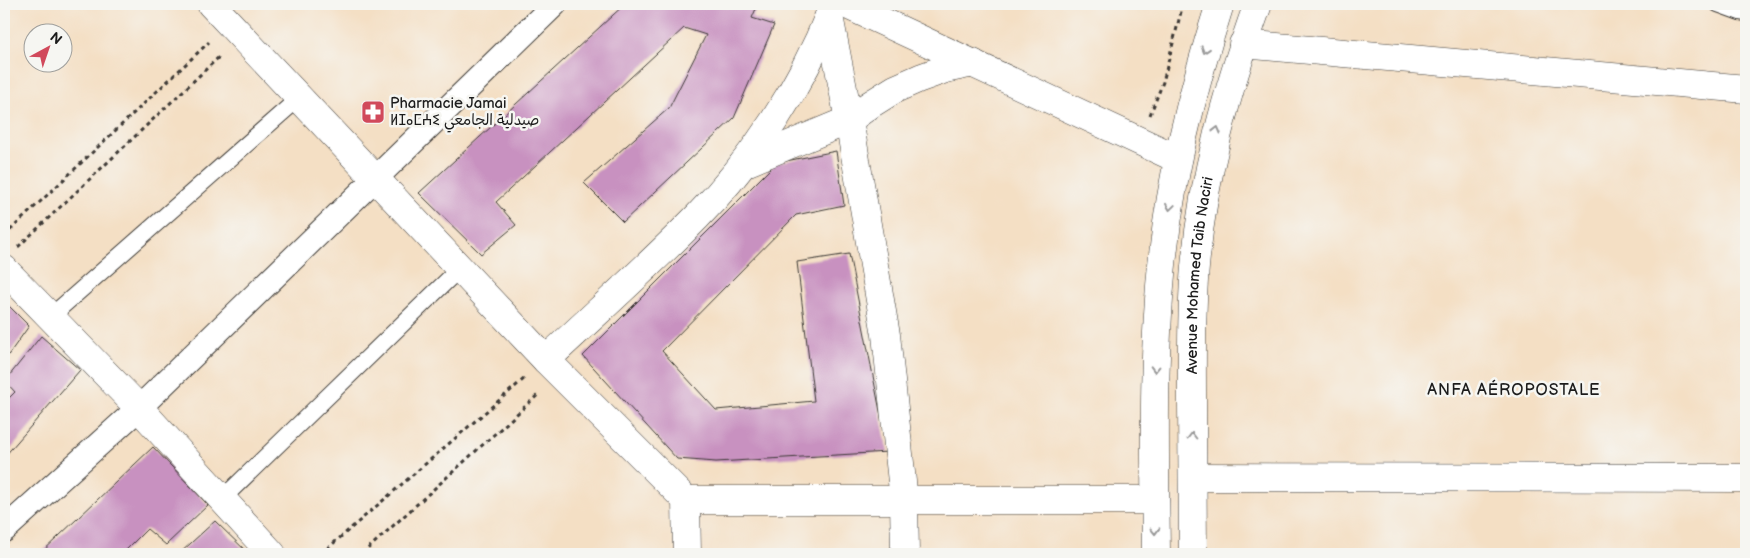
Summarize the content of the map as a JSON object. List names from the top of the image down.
{
  "streets": {
    "street": ["Avenue Mohamed Taib Naciri"]
  },
  "districts": ["ANFA AÉROPOSTALE"],
  "places": {
    "pharmacy": ["Pharmacie Jamai ⵍⵊⴰⵎⵄⵉ صيدلية الجامعي"]
  },
  "north": "top right"
}
